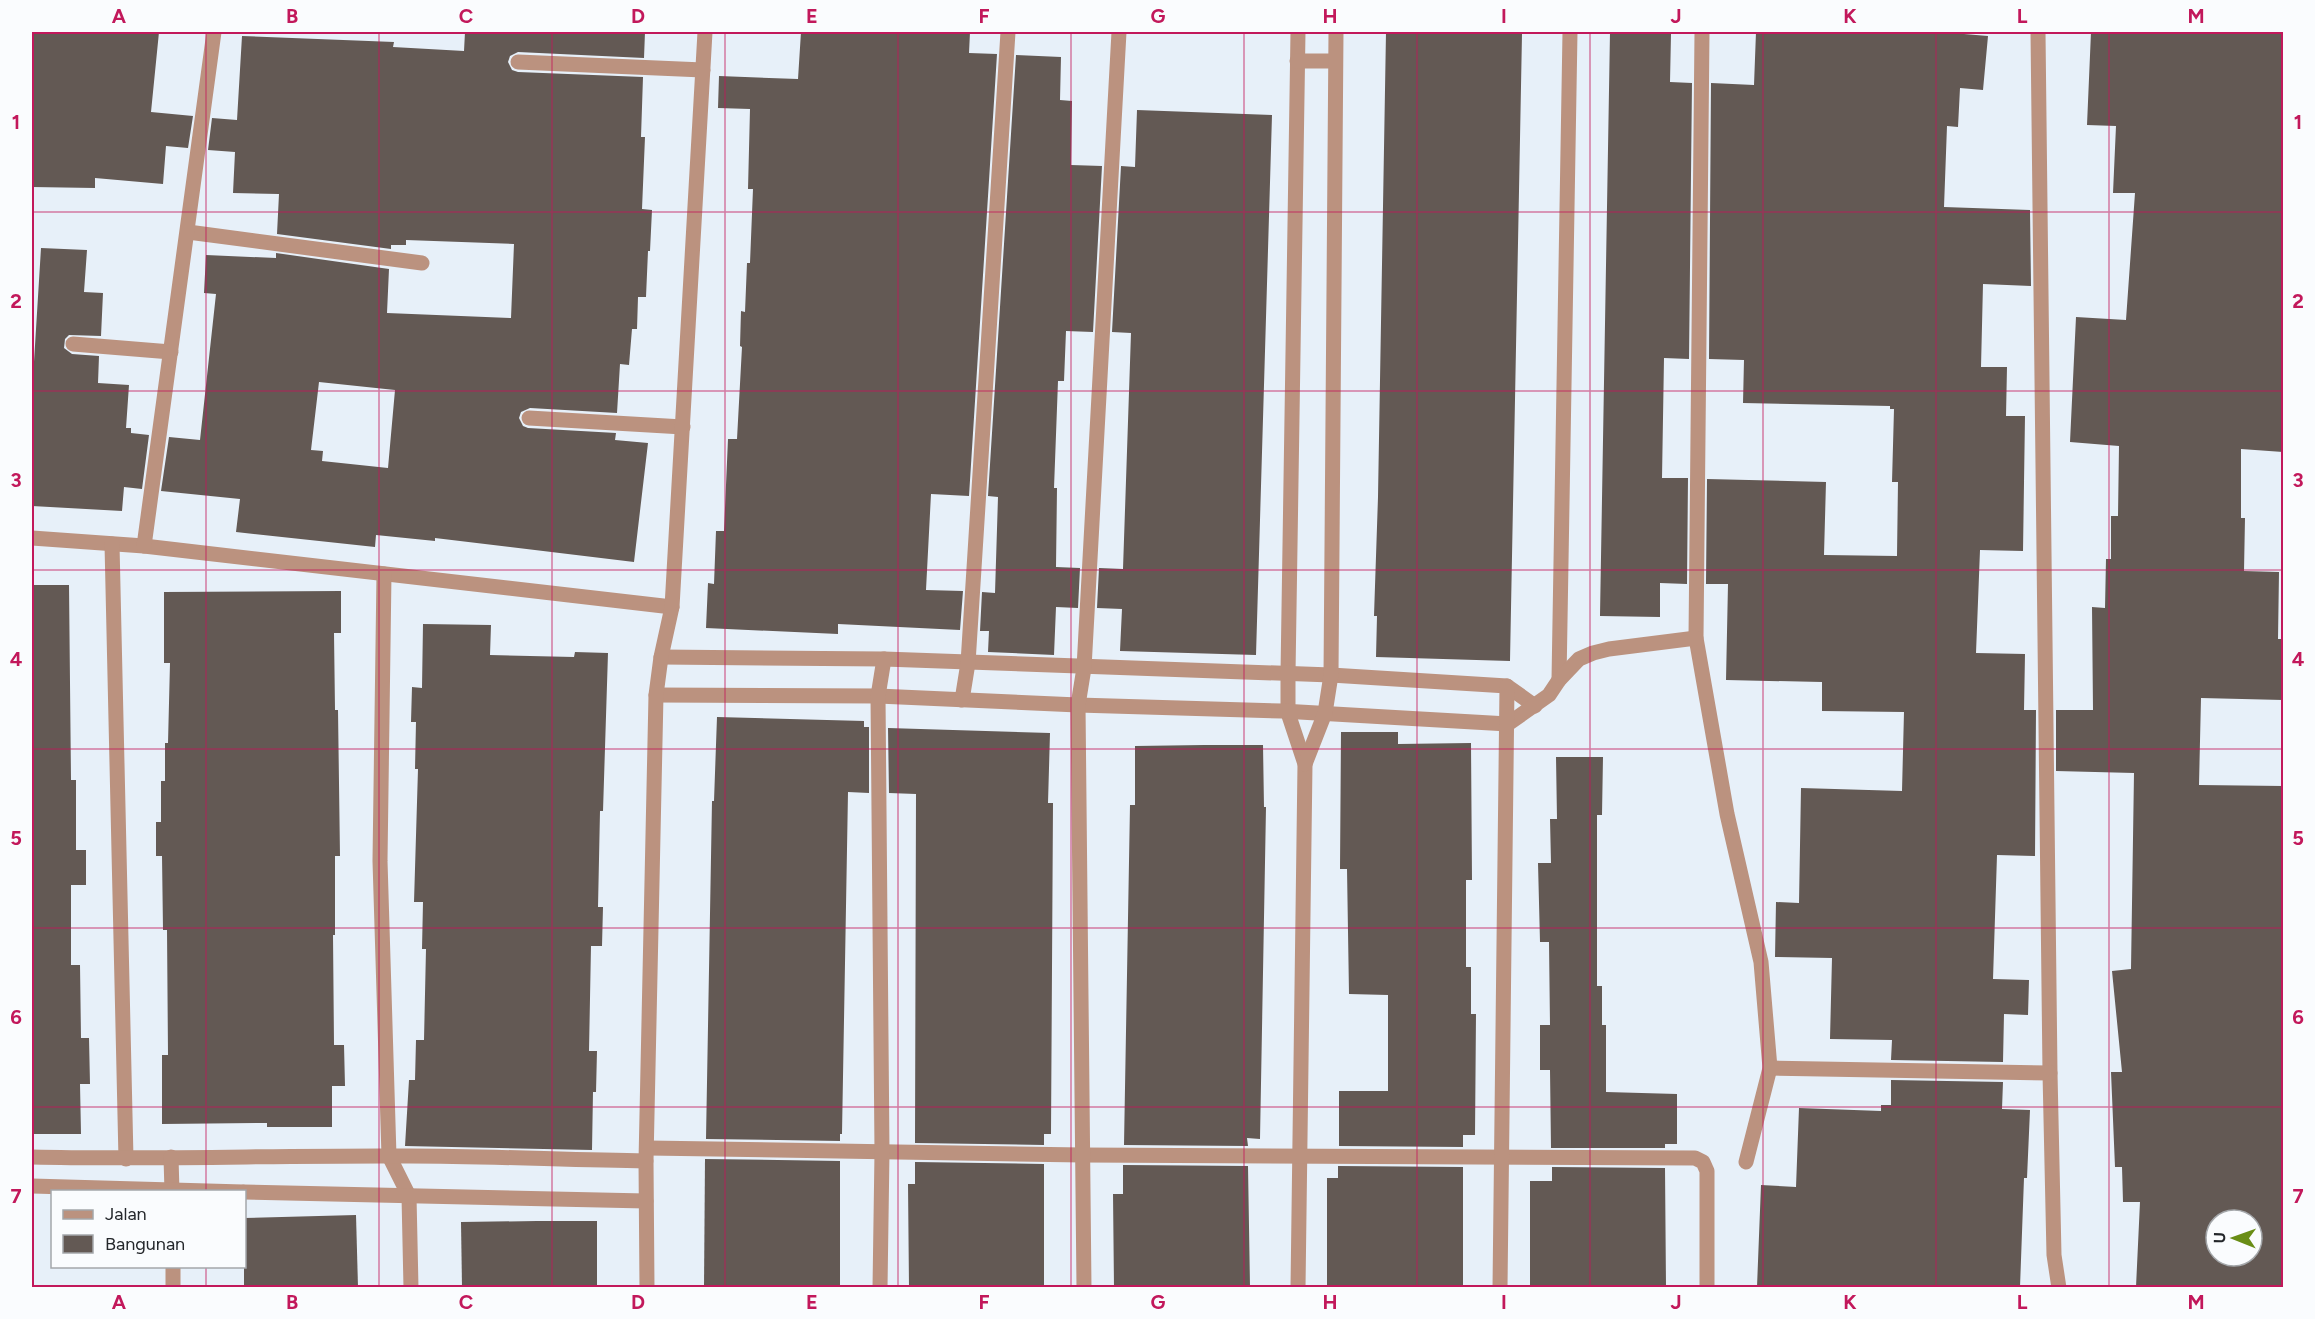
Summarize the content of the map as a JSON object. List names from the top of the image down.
{
  "legend": ["Jalan", "Bangunan"],
  "north": "left",
  "grid": {
    "columns": [
      "A",
      "B",
      "C",
      "D",
      "E",
      "F",
      "G",
      "H",
      "I",
      "J",
      "K",
      "L",
      "M"
    ],
    "rows": [
      "1",
      "2",
      "3",
      "4",
      "5",
      "6",
      "7"
    ]
  }
}
